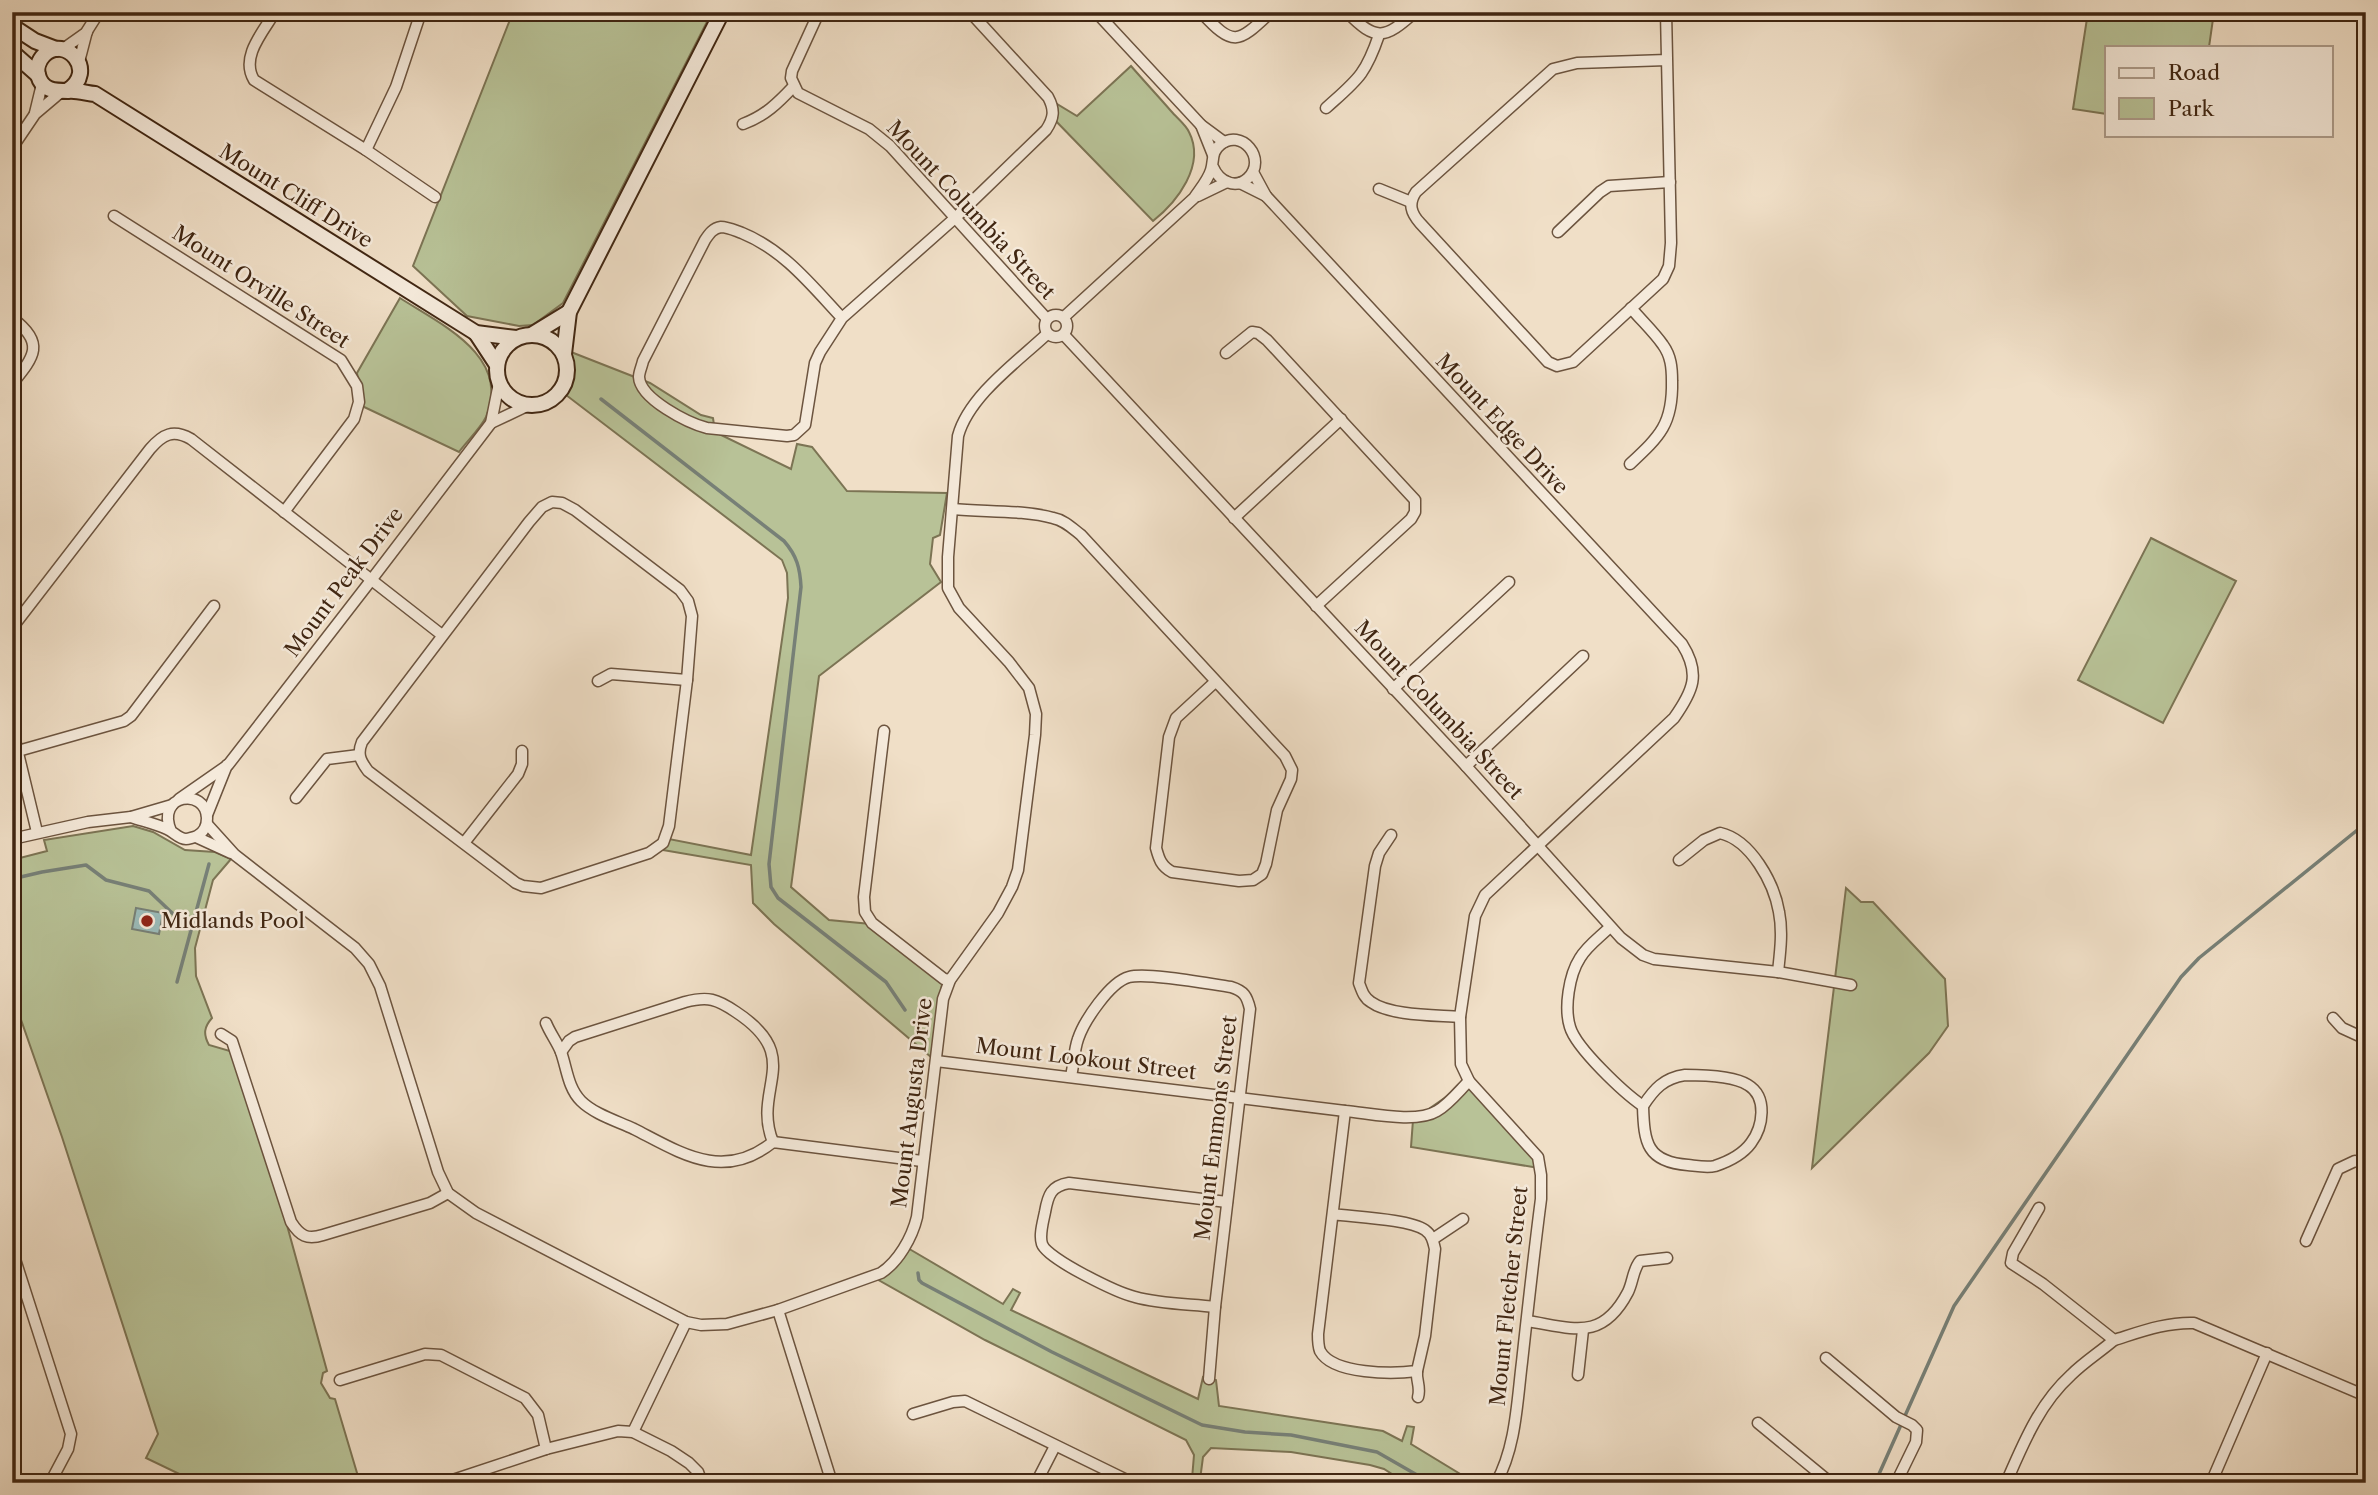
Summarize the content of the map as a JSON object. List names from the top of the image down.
{
  "streets": {
    "street": [
      "Mount Cliff Drive",
      "Mount Columbia Street",
      "Mount Orville Street",
      "Mount Edge Drive",
      "Mount Peak Drive",
      "Mount Lookout Street",
      "Mount Augusta Drive",
      "Mount Emmons Street",
      "Mount Fletcher Street"
    ]
  },
  "crossings": [
    ["Mount Cliff Drive", "Mount Peak Drive"],
    ["Mount Columbia Street", "Mount Augusta Drive"],
    ["Mount Columbia Street", "Mount Fletcher Street"],
    ["Mount Edge Drive", "Mount Fletcher Street"],
    ["Mount Lookout Street", "Mount Augusta Drive"],
    ["Mount Lookout Street", "Mount Emmons Street"],
    ["Mount Lookout Street", "Mount Fletcher Street"]
  ],
  "places": ["Midlands Pool"],
  "legend": ["Road", "Park"]
}
